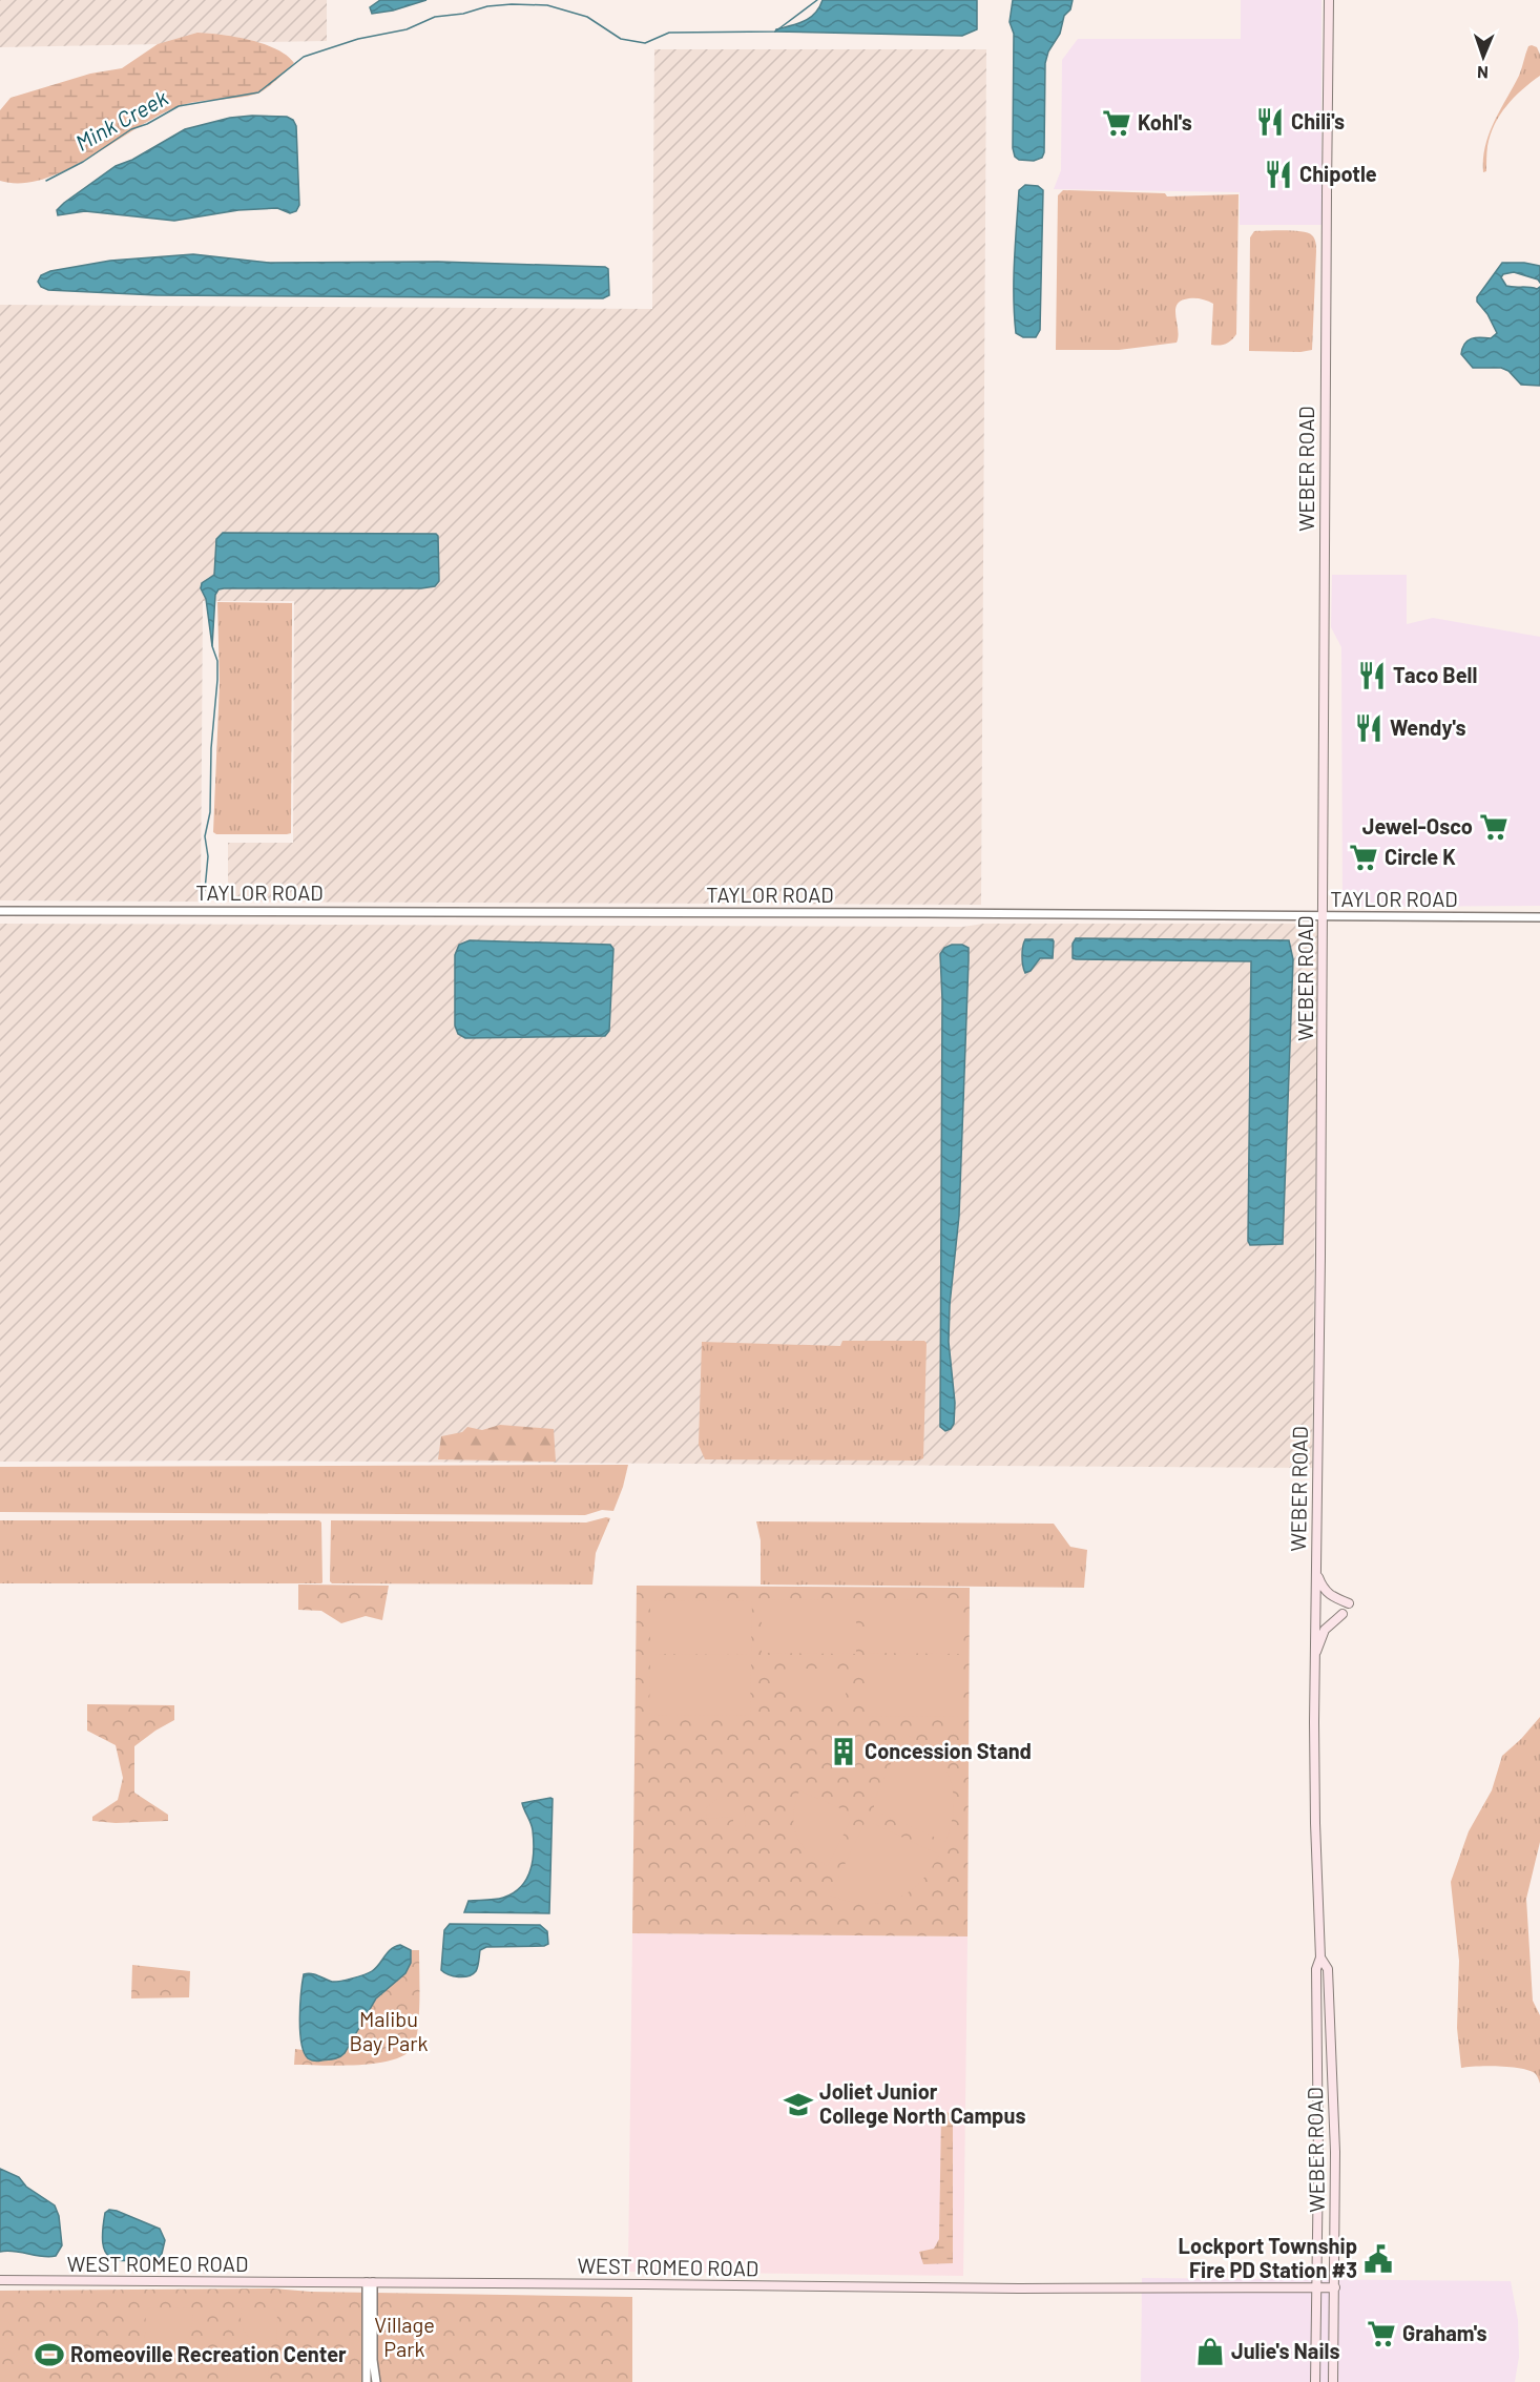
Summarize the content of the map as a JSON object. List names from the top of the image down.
{
  "streets": {
    "main road": ["WEBER ROAD", "WEST ROMEO ROAD"],
    "street": ["TAYLOR ROAD"]
  },
  "crossings": [
    ["WEBER ROAD", "TAYLOR ROAD"],
    ["WEBER ROAD", "WEST ROMEO ROAD"]
  ],
  "water": ["Mink Creek"],
  "parks": ["Malibu Bay Park", "Village Park"],
  "places": {
    "restaurant": [
      "Chili's",
      "Chipotle",
      "Taco Bell",
      "Wendy's"
    ],
    "supermarket": [
      "Kohl's",
      "Jewel-Osco",
      "Circle K",
      "Graham's"
    ],
    "building": ["Concession Stand"],
    "school or university": ["Joliet Junior College North Campus"],
    "public building": ["Lockport Township Fire PD Station #3"],
    "shop": ["Julie's Nails"],
    "sports": ["Romeoville Recreation Center"]
  },
  "north": "bottom"
}
